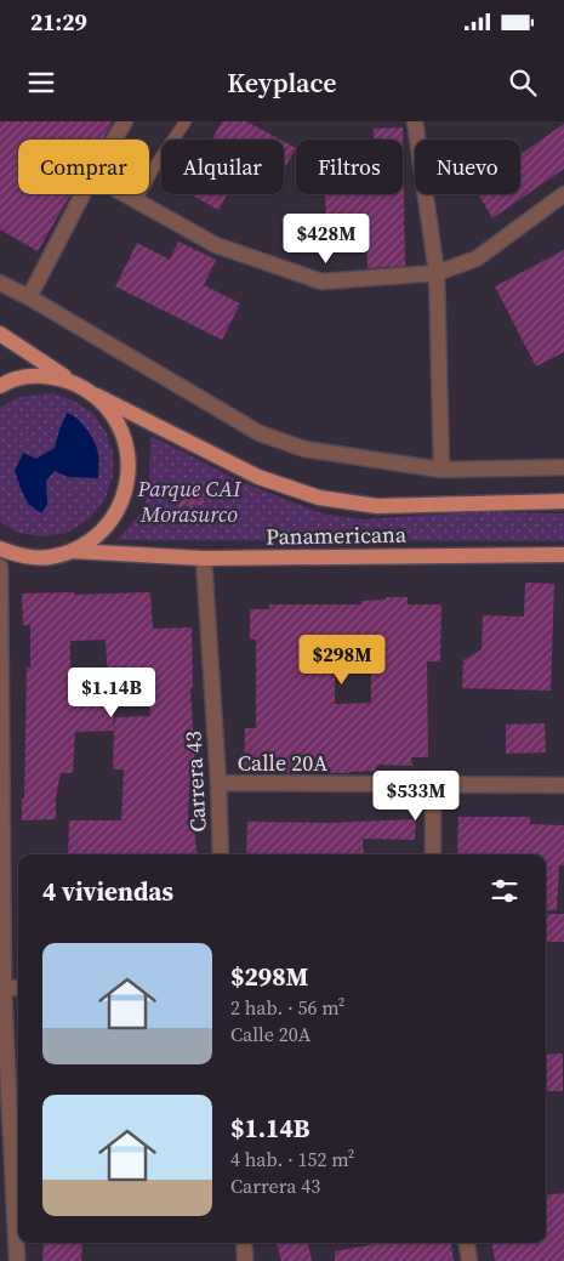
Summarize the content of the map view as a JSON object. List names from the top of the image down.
{
  "streets": {
    "main road": ["Panamericana"],
    "street": ["Calle 20A", "Carrera 43"]
  },
  "crossings": [
    ["Panamericana", "Carrera 43"],
    ["Calle 20A", "Carrera 43"]
  ],
  "parks": ["Parque CAI Morasurco"],
  "page": {
    "status": "21:29",
    "header": "Keyplace",
    "chip": [
      "Comprar",
      "Alquilar",
      "Filtros",
      "Nuevo"
    ],
    "price": [
      "$428M",
      "$298M",
      "$1.14B",
      "$533M"
    ],
    "heading": "4 viviendas",
    "list": [
      {
        "name": "$298M",
        "note": "2 hab. · 56 m² · Calle 20A"
      },
      {
        "name": "$1.14B",
        "note": "4 hab. · 152 m² · Carrera 43"
      }
    ]
  }
}
